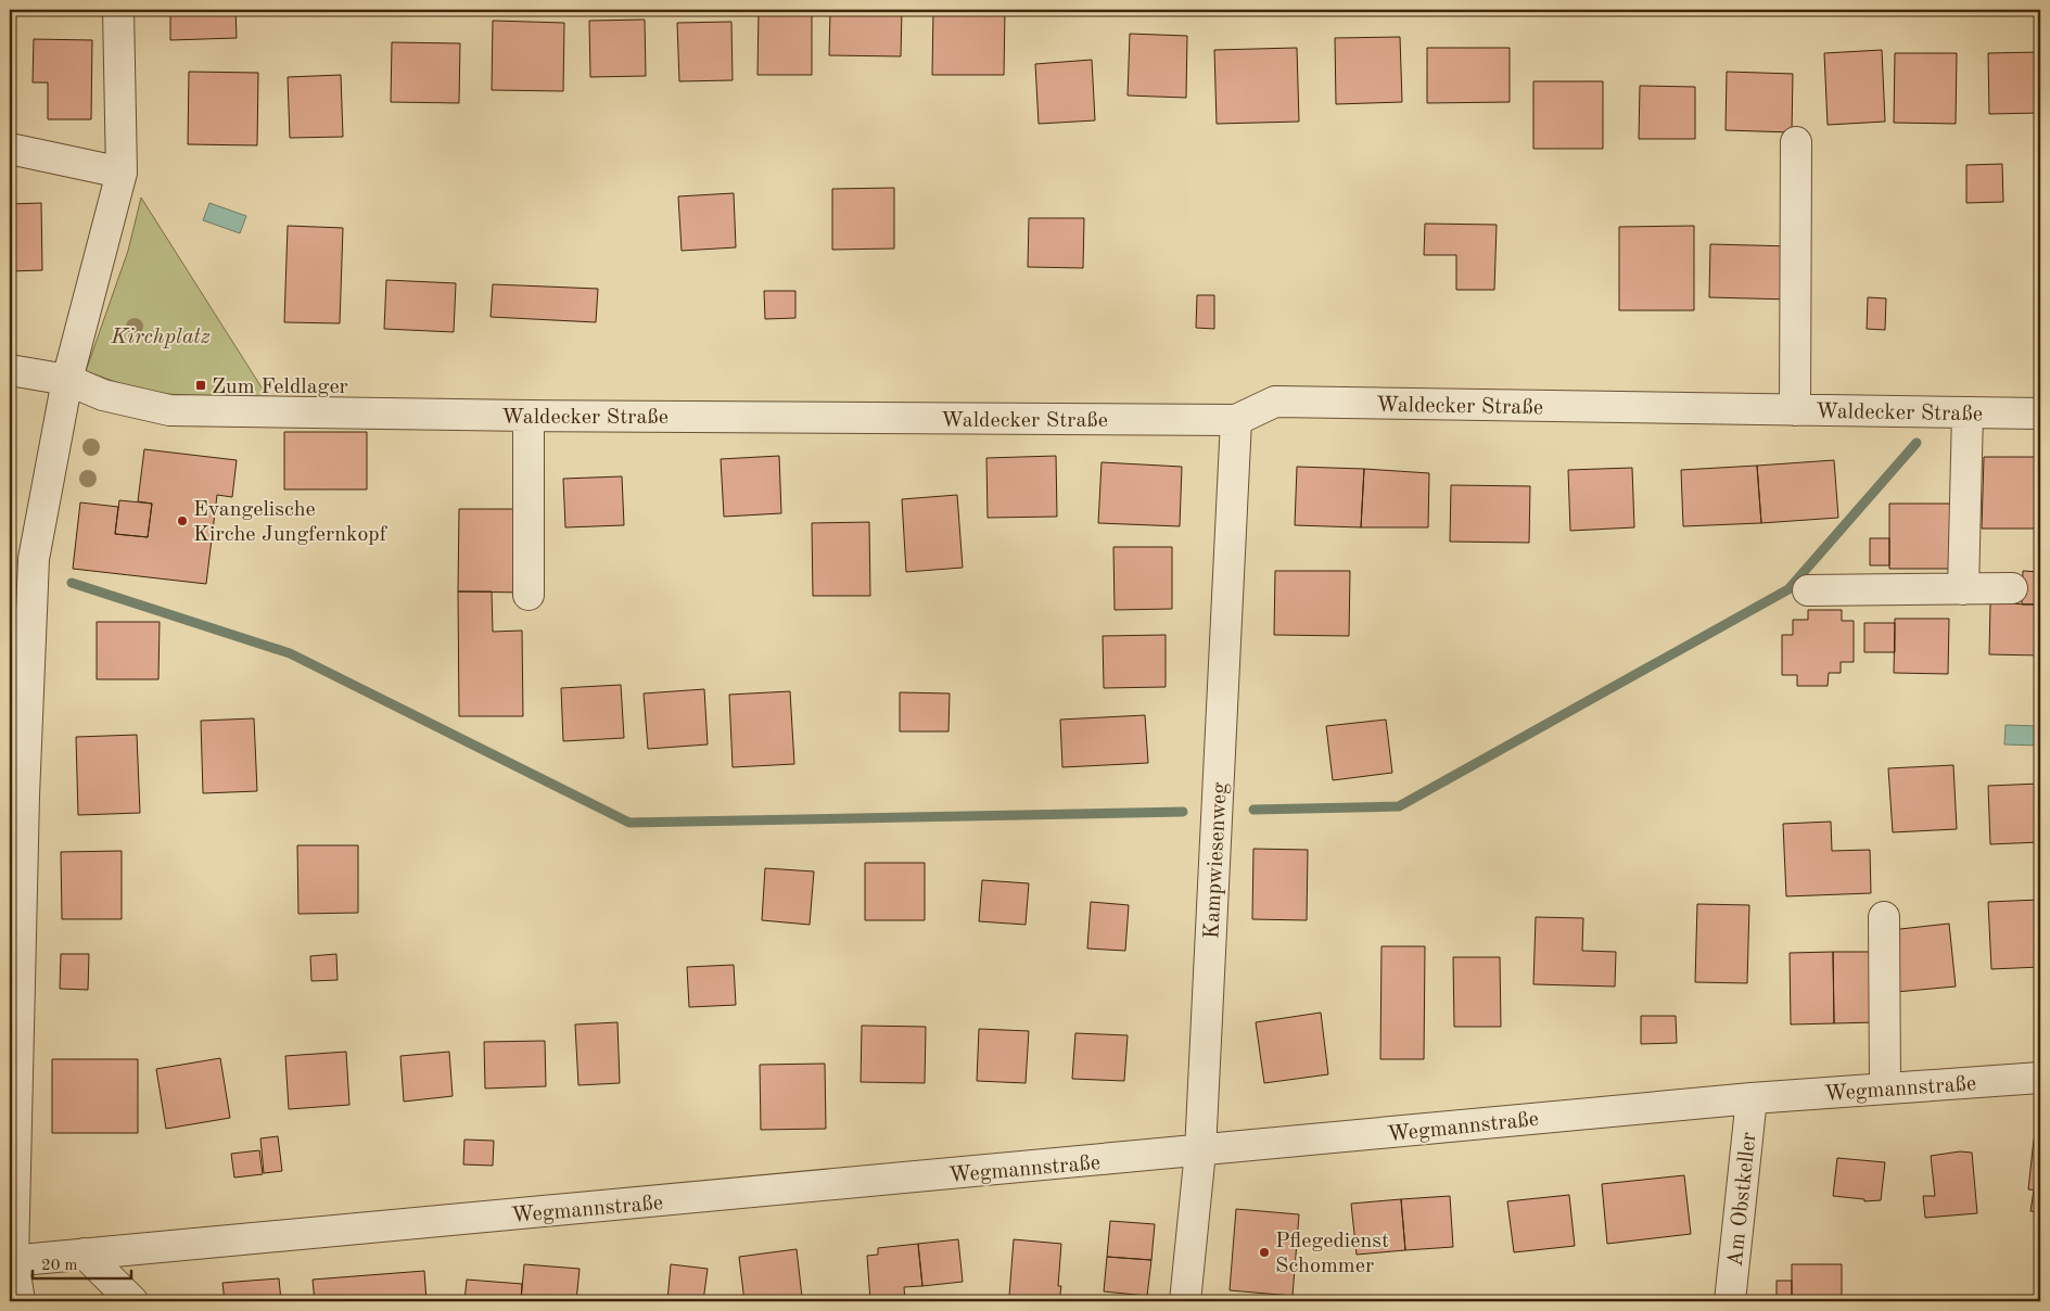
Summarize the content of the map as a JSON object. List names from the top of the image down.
{
  "streets": {
    "street": [
      "Waldecker Straße",
      "Kampwiesenweg",
      "Wegmannstraße",
      "Am Obstkeller"
    ]
  },
  "crossings": [
    ["Waldecker Straße", "Kampwiesenweg"],
    ["Kampwiesenweg", "Wegmannstraße"],
    ["Wegmannstraße", "Am Obstkeller"]
  ],
  "parks": ["Kirchplatz"],
  "places": {
    "transit": ["Zum Feldlager"],
    "other": ["Evangelische Kirche Jungfernkopf", "Pflegedienst Schommer"]
  },
  "scale_bar": "20 m"
}
